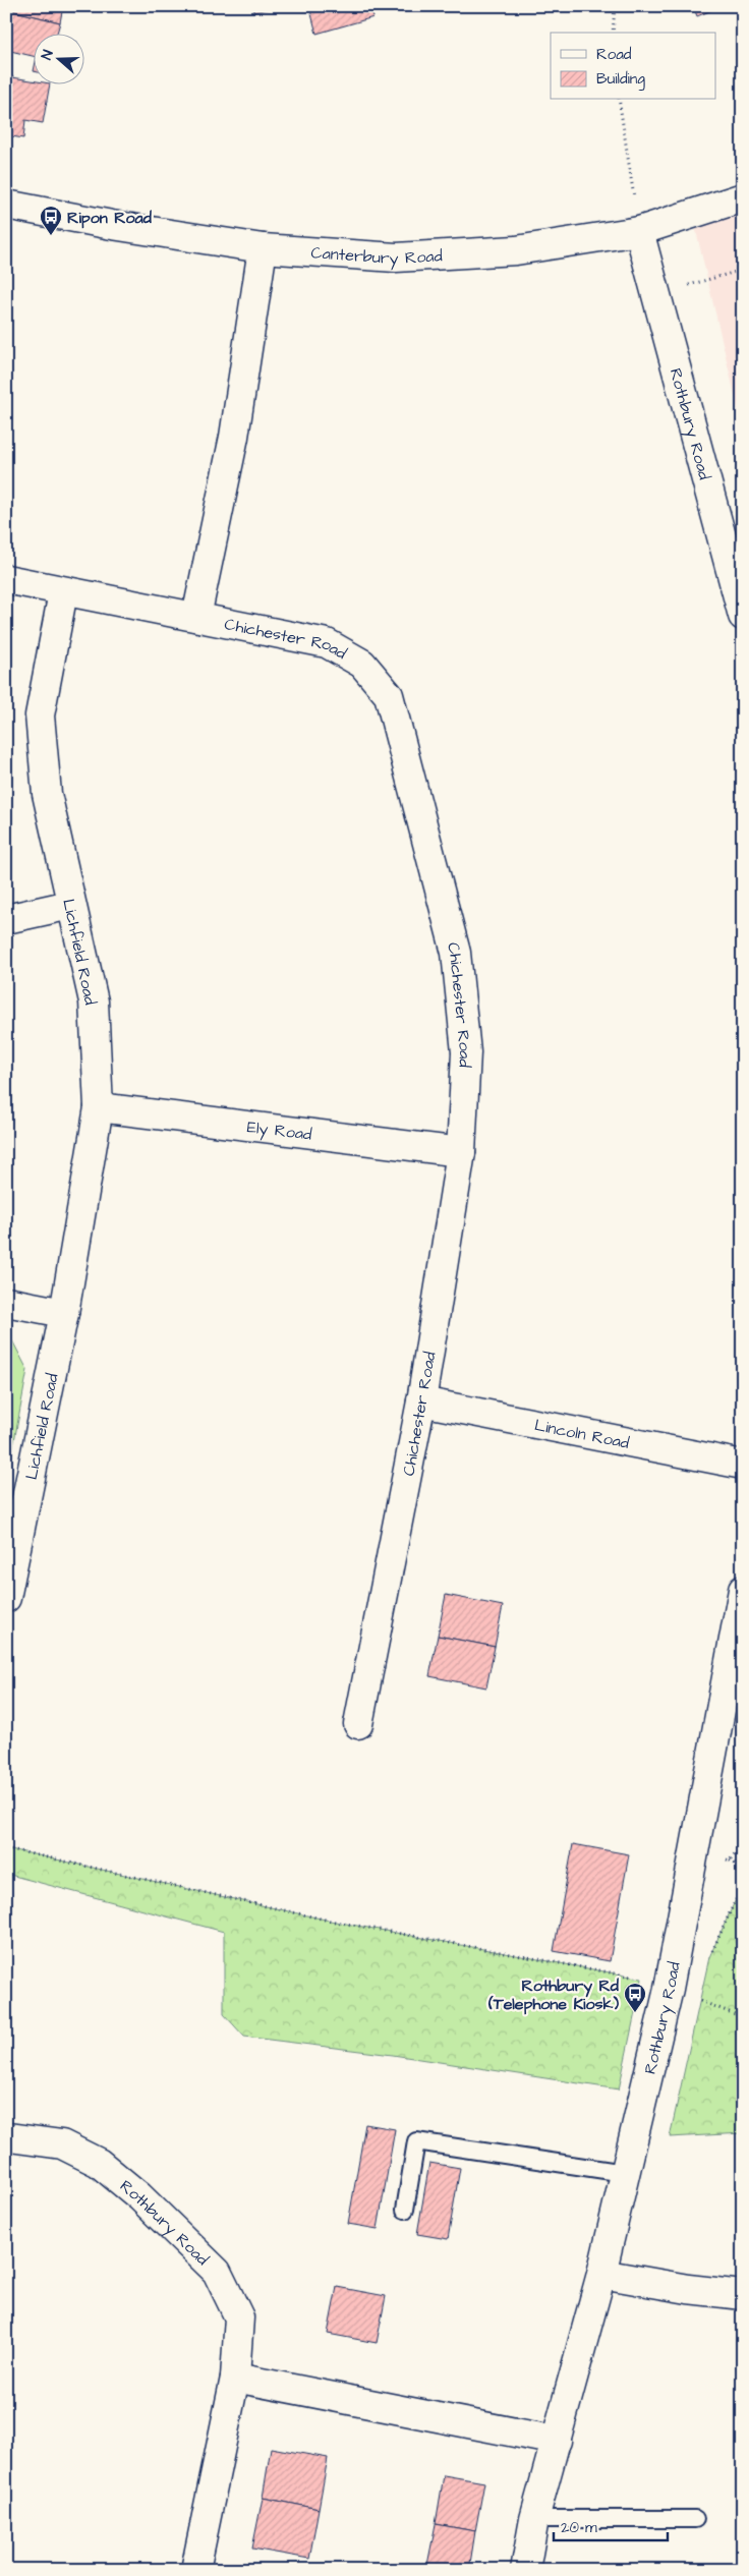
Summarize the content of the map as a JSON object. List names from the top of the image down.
{
  "streets": {
    "street": [
      "Canterbury Road",
      "Rothbury Road",
      "Chichester Road",
      "Lichfield Road",
      "Ely Road",
      "Lincoln Road"
    ]
  },
  "crossings": [
    ["Canterbury Road", "Rothbury Road"],
    ["Chichester Road", "Lichfield Road"],
    ["Chichester Road", "Ely Road"],
    ["Chichester Road", "Lincoln Road"],
    ["Lichfield Road", "Ely Road"]
  ],
  "places": {
    "bus stop": ["Ripon Road", "Rothbury Rd (Telephone Kiosk)"]
  },
  "legend": ["Road", "Building"],
  "scale_bar": "20 m",
  "north": "left"
}
